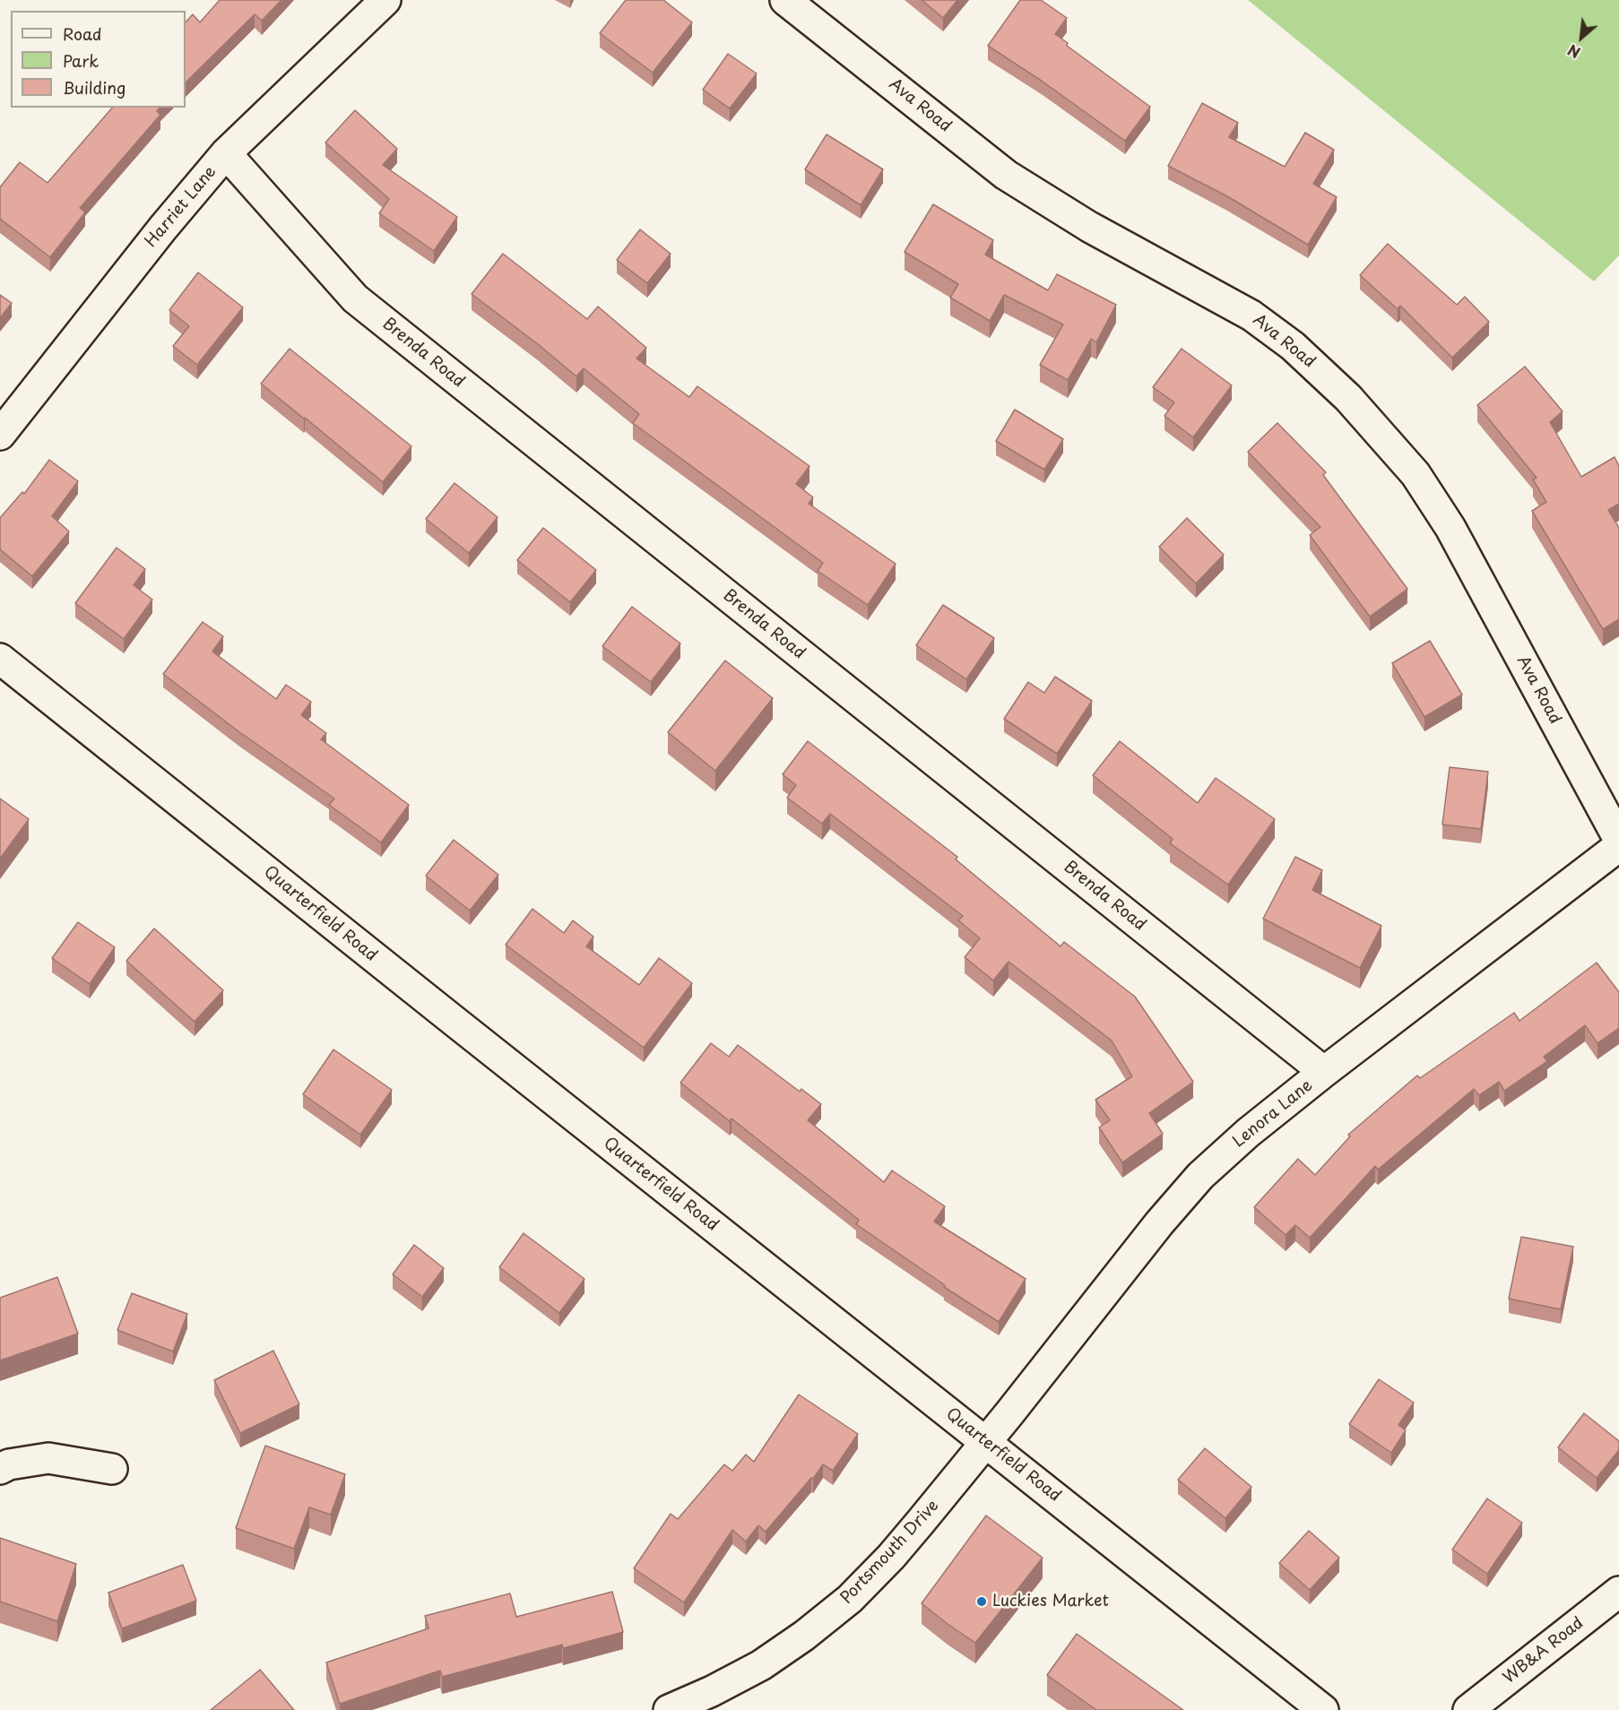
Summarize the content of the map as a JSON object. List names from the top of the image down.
{
  "streets": {
    "street": [
      "Ava Road",
      "Harriet Lane",
      "Brenda Road",
      "Quarterfield Road",
      "Lenora Lane",
      "Portsmouth Drive",
      "WB&A Road"
    ]
  },
  "crossings": [
    ["Harriet Lane", "Brenda Road"],
    ["Brenda Road", "Lenora Lane"],
    ["Quarterfield Road", "Lenora Lane"],
    ["Quarterfield Road", "Portsmouth Drive"],
    ["Lenora Lane", "Portsmouth Drive"]
  ],
  "places": ["Luckies Market"],
  "legend": ["Road", "Park", "Building"],
  "north": "bottom left"
}
